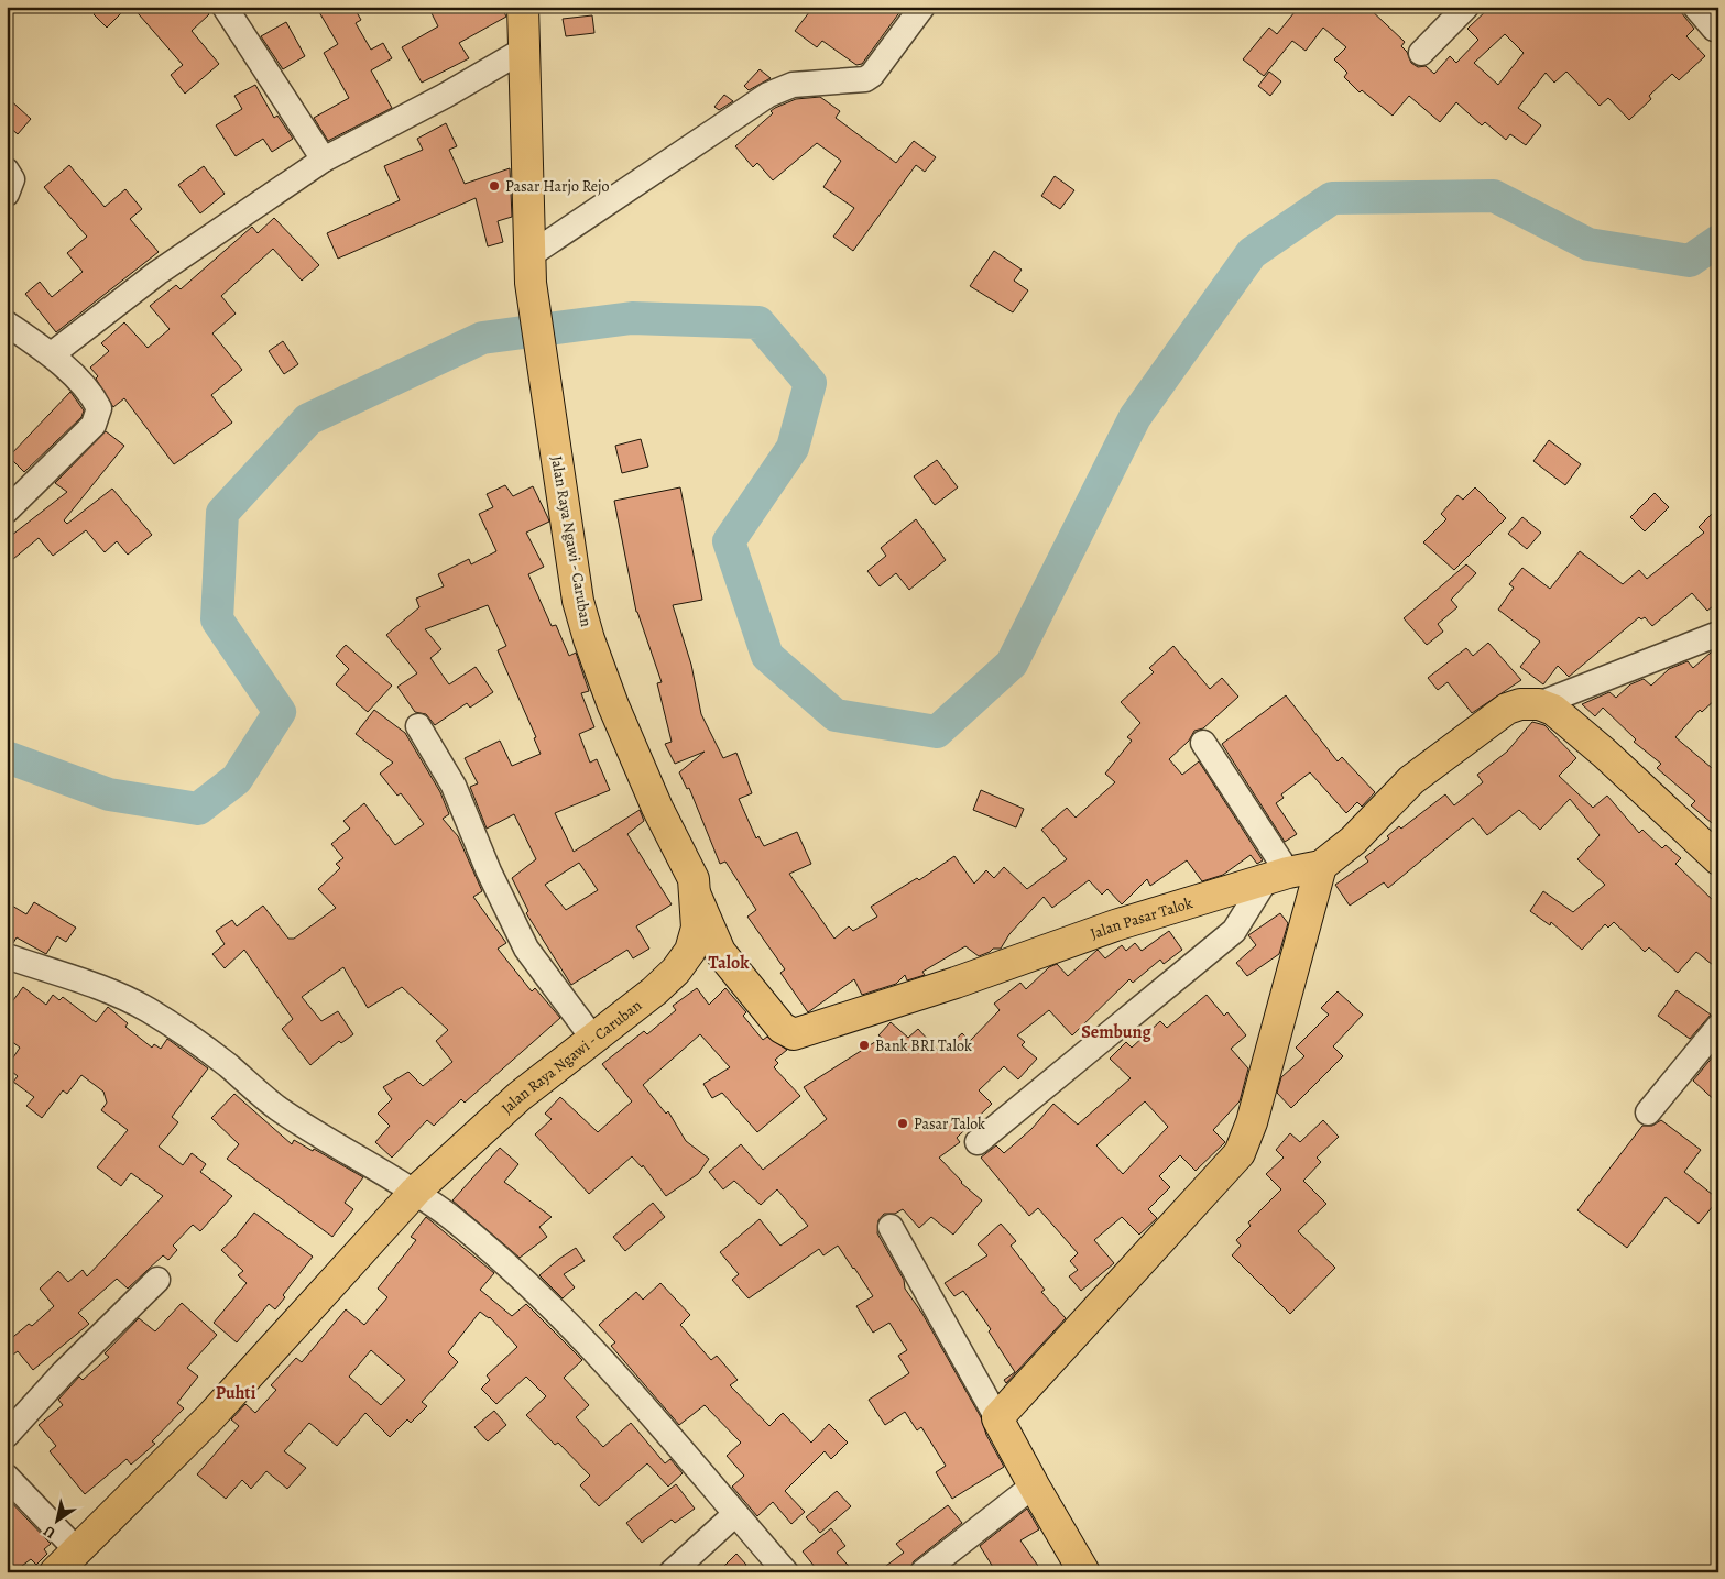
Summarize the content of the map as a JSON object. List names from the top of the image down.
{
  "streets": {
    "main road": ["Jalan Raya Ngawi - Caruban", "Jalan Pasar Talok"]
  },
  "crossings": [
    ["Jalan Raya Ngawi - Caruban", "Jalan Pasar Talok"]
  ],
  "districts": ["Talok", "Sembung", "Puhti"],
  "places": ["Pasar Harjo Rejo", "Bank BRI Talok", "Pasar Talok"],
  "north": "bottom left"
}
